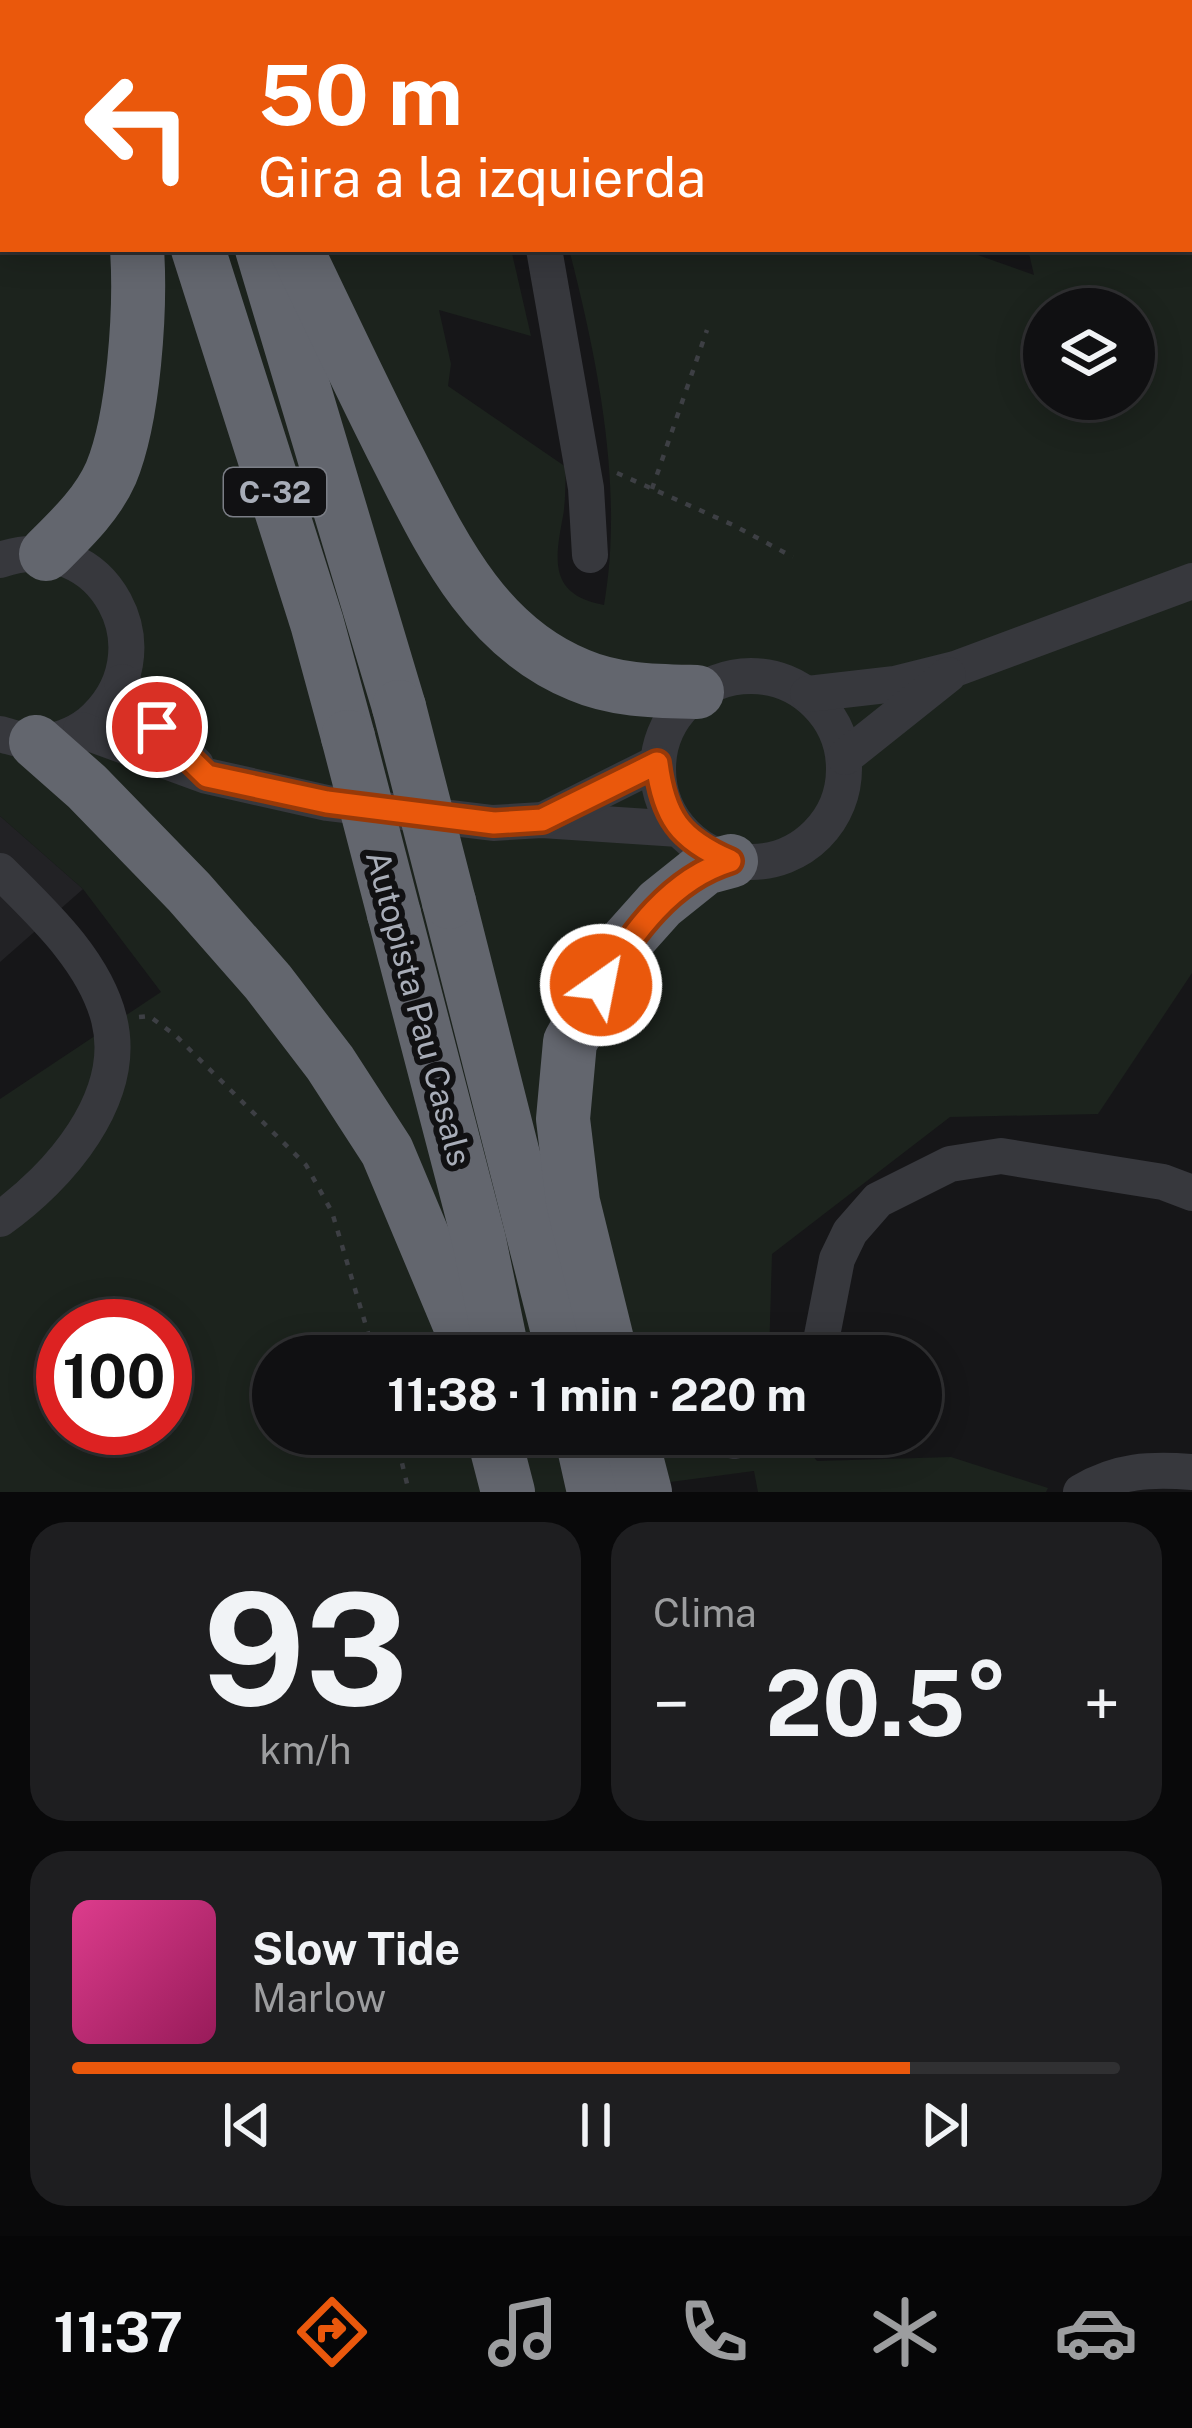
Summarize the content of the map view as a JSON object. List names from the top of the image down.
{
  "streets": {
    "highway": ["C-32", "Autopista Pau Casals"]
  },
  "page": {
    "turn": ["50 m", "Gira a la izquierda"],
    "limit": "100",
    "trip": "11:38 · 1 min · 220 m",
    "tile": [
      ["93", "km/h"],
      "Clima"
    ],
    "heat": ["−", "20.5°", "+"],
    "song": ["Slow Tide", "Marlow"],
    "tabs": "11:37"
  }
}
